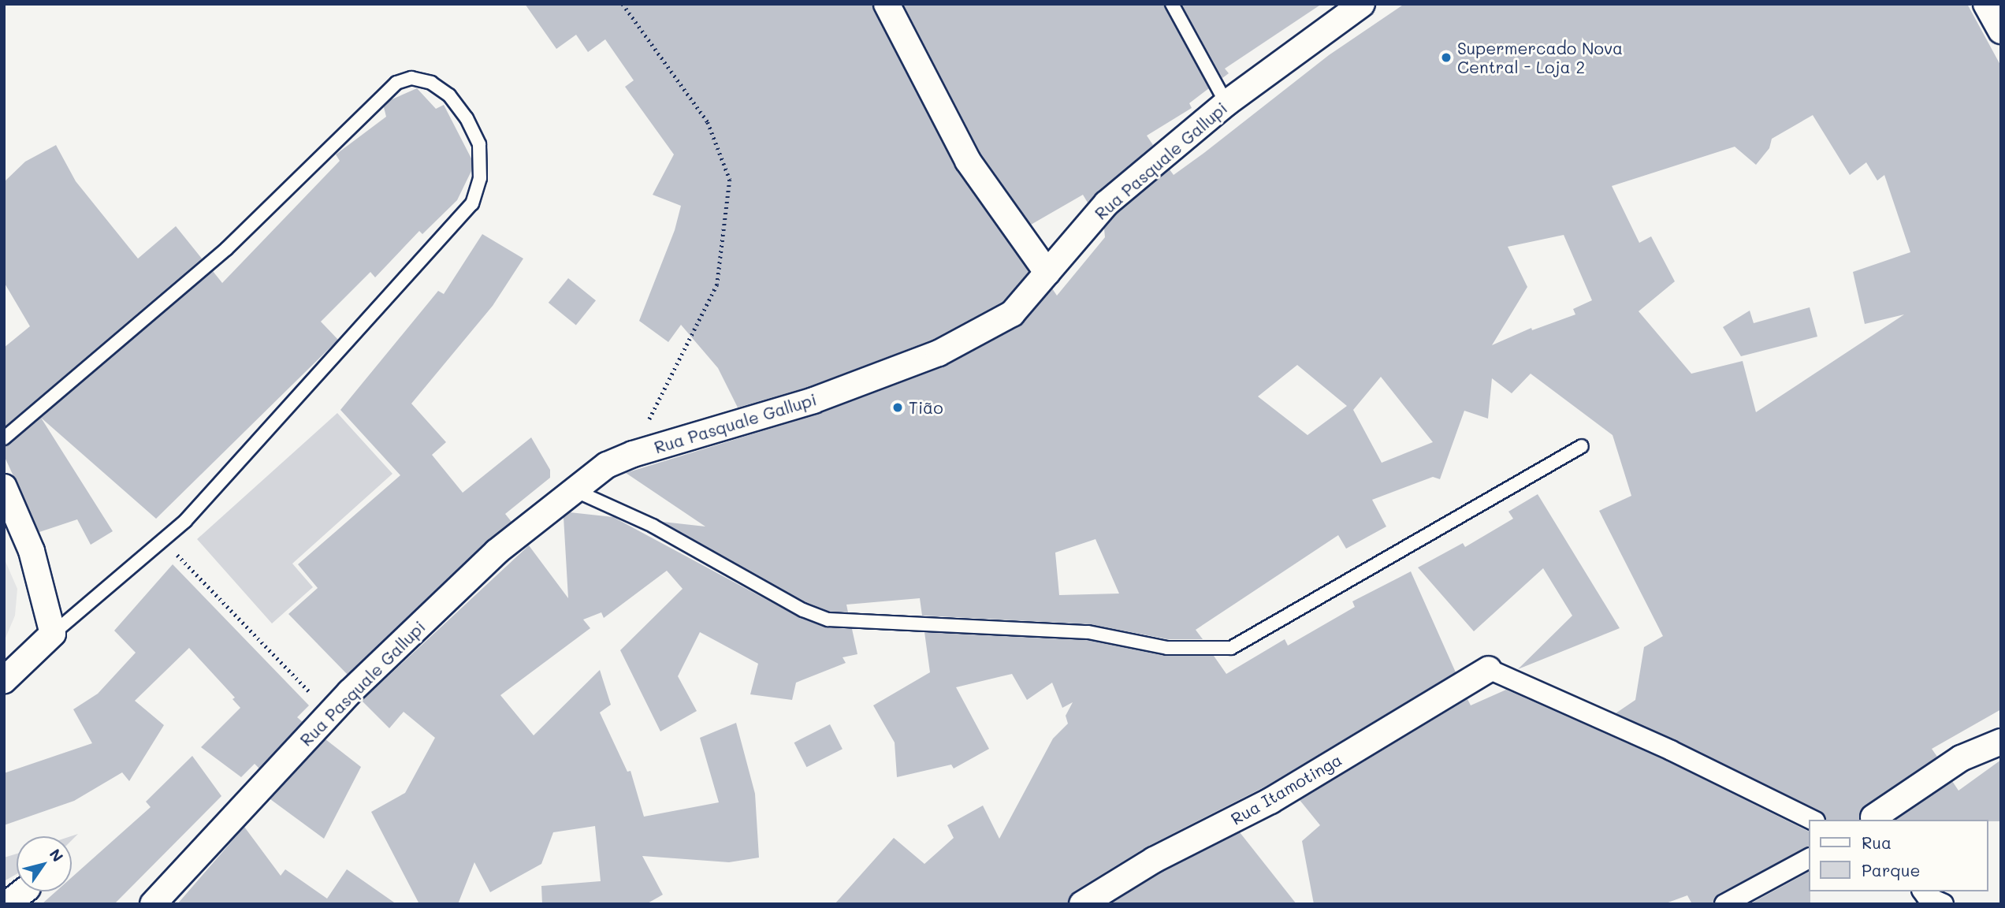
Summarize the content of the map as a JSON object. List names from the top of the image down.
{
  "streets": {
    "street": ["Rua Pasquale Gallupi", "Rua Itamotinga"]
  },
  "places": ["Supermercado Nova Central - Loja 2", "Tião"],
  "legend": ["Rua", "Parque"],
  "north": "top right"
}
